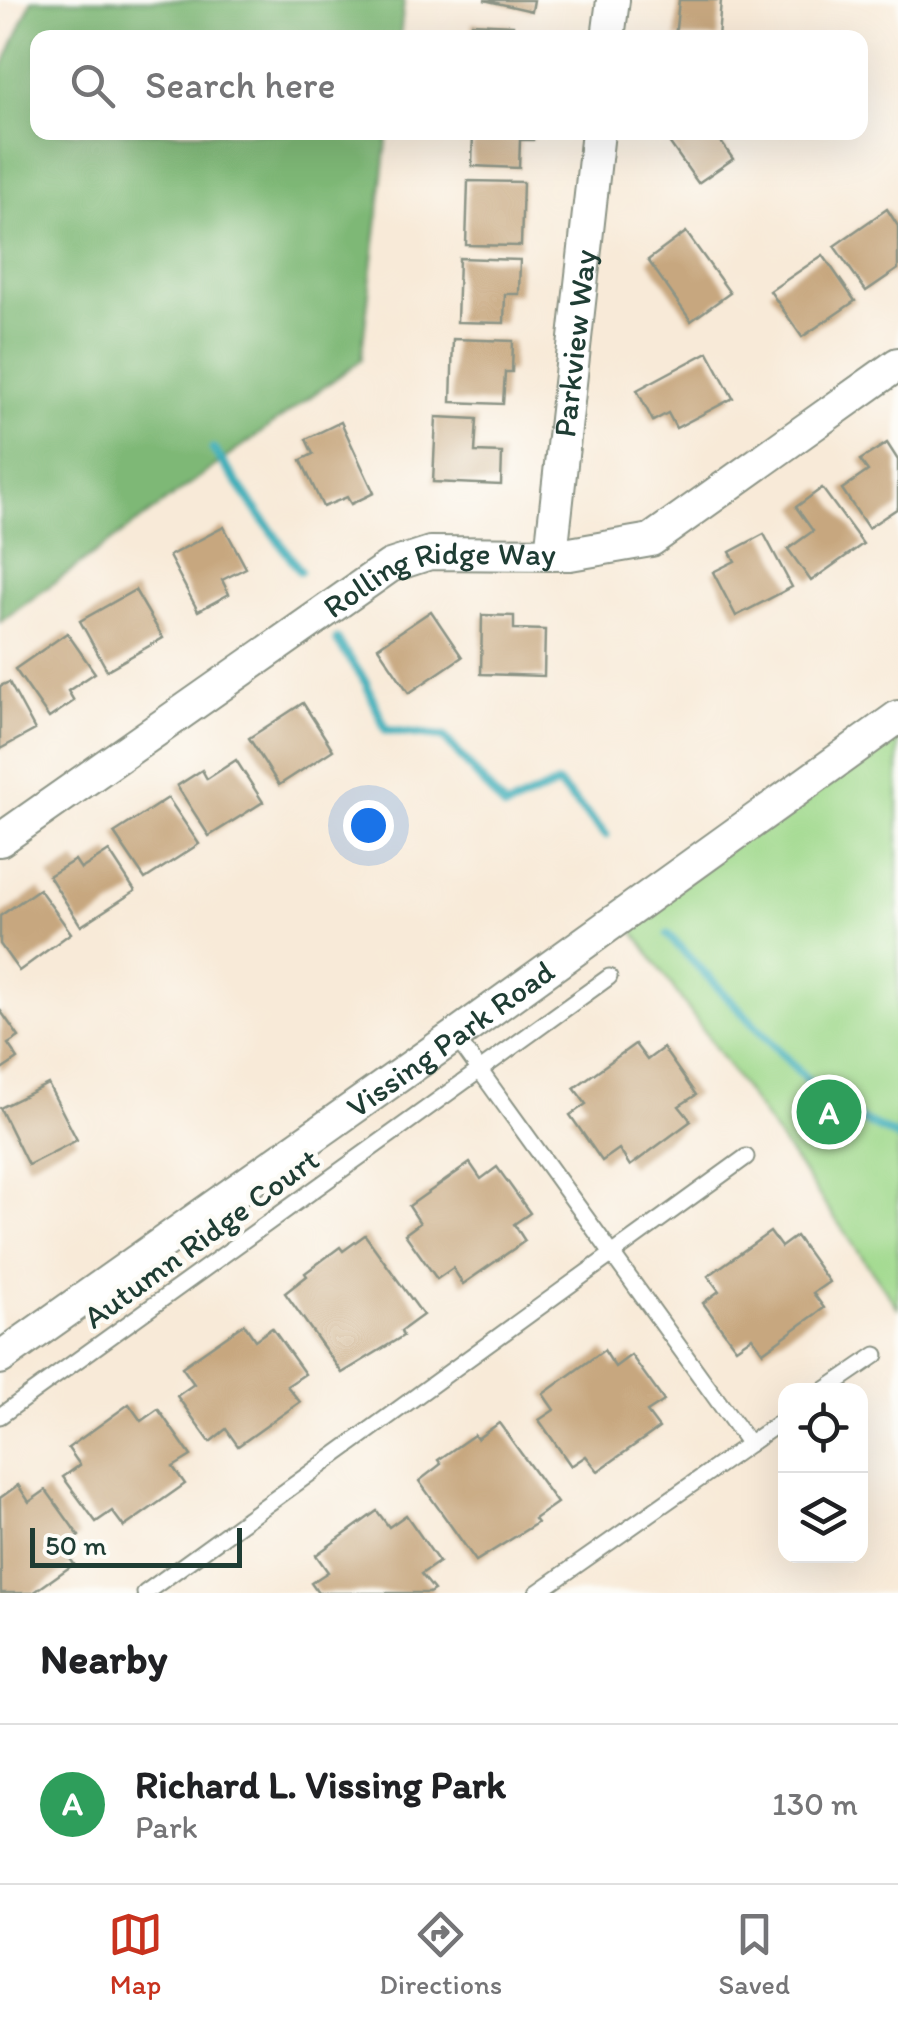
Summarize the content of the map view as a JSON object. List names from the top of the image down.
{
  "streets": {
    "street": ["Parkview Way", "Rolling Ridge Way", "Vissing Park Road"],
    "lane": ["Autumn Ridge Court"]
  },
  "crossings": [
    ["Parkview Way", "Rolling Ridge Way"]
  ],
  "scale_bar": "50 m",
  "page": {
    "search": "Search here",
    "pins": "A",
    "scale": "50 m",
    "heading": "Nearby",
    "list": [
      {
        "mark": "A",
        "name": "Richard L. Vissing Park",
        "note": "Park",
        "value": "130 m"
      }
    ],
    "nav": ["Map", "Directions", "Saved"]
  }
}
